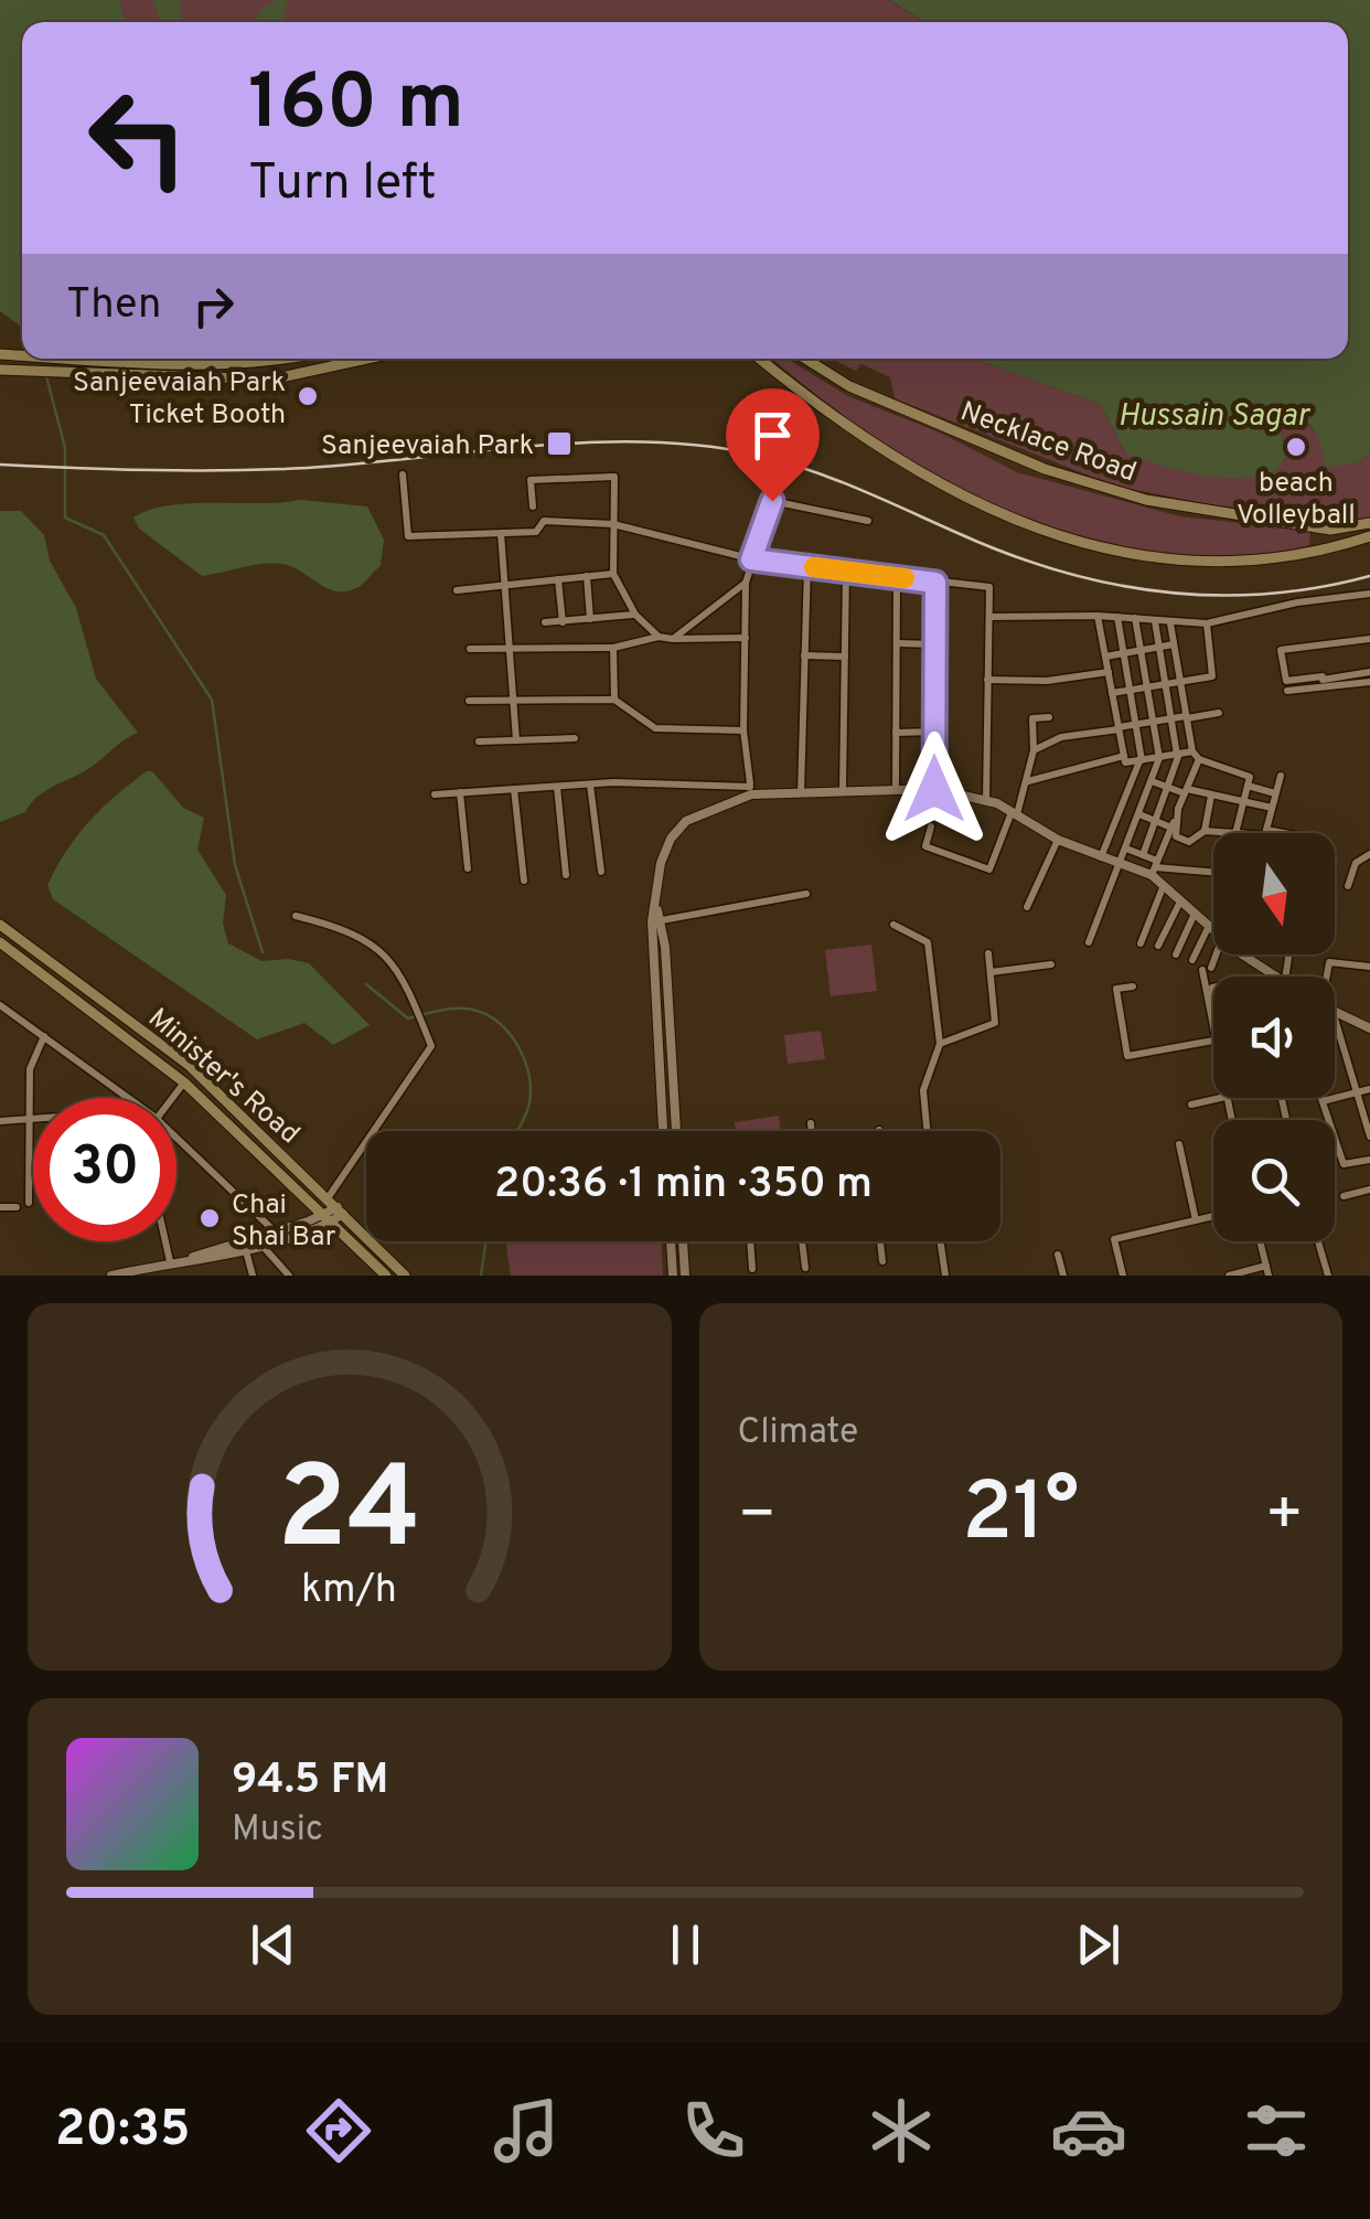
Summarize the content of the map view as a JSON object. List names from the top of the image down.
{
  "streets": {
    "main road": ["Necklace Road", "Minister's Road"]
  },
  "water": ["Hussain Sagar"],
  "places": {
    "other": ["Sanjeevaiah Park Ticket Booth", "beach Volleyball", "Chai Shai Bar"],
    "transit": ["Sanjeevaiah Park"]
  },
  "north": "bottom",
  "page": {
    "turn": ["160 m", "Turn left"],
    "then": "Then",
    "limit": "30",
    "trip": "20:36 · 1 min · 350 m",
    "tile": "Climate",
    "heat": ["−", "21°", "+"],
    "song": ["94.5 FM", "Music"],
    "tabs": "20:35",
    "gauge": ["24", "km/h"]
  }
}
